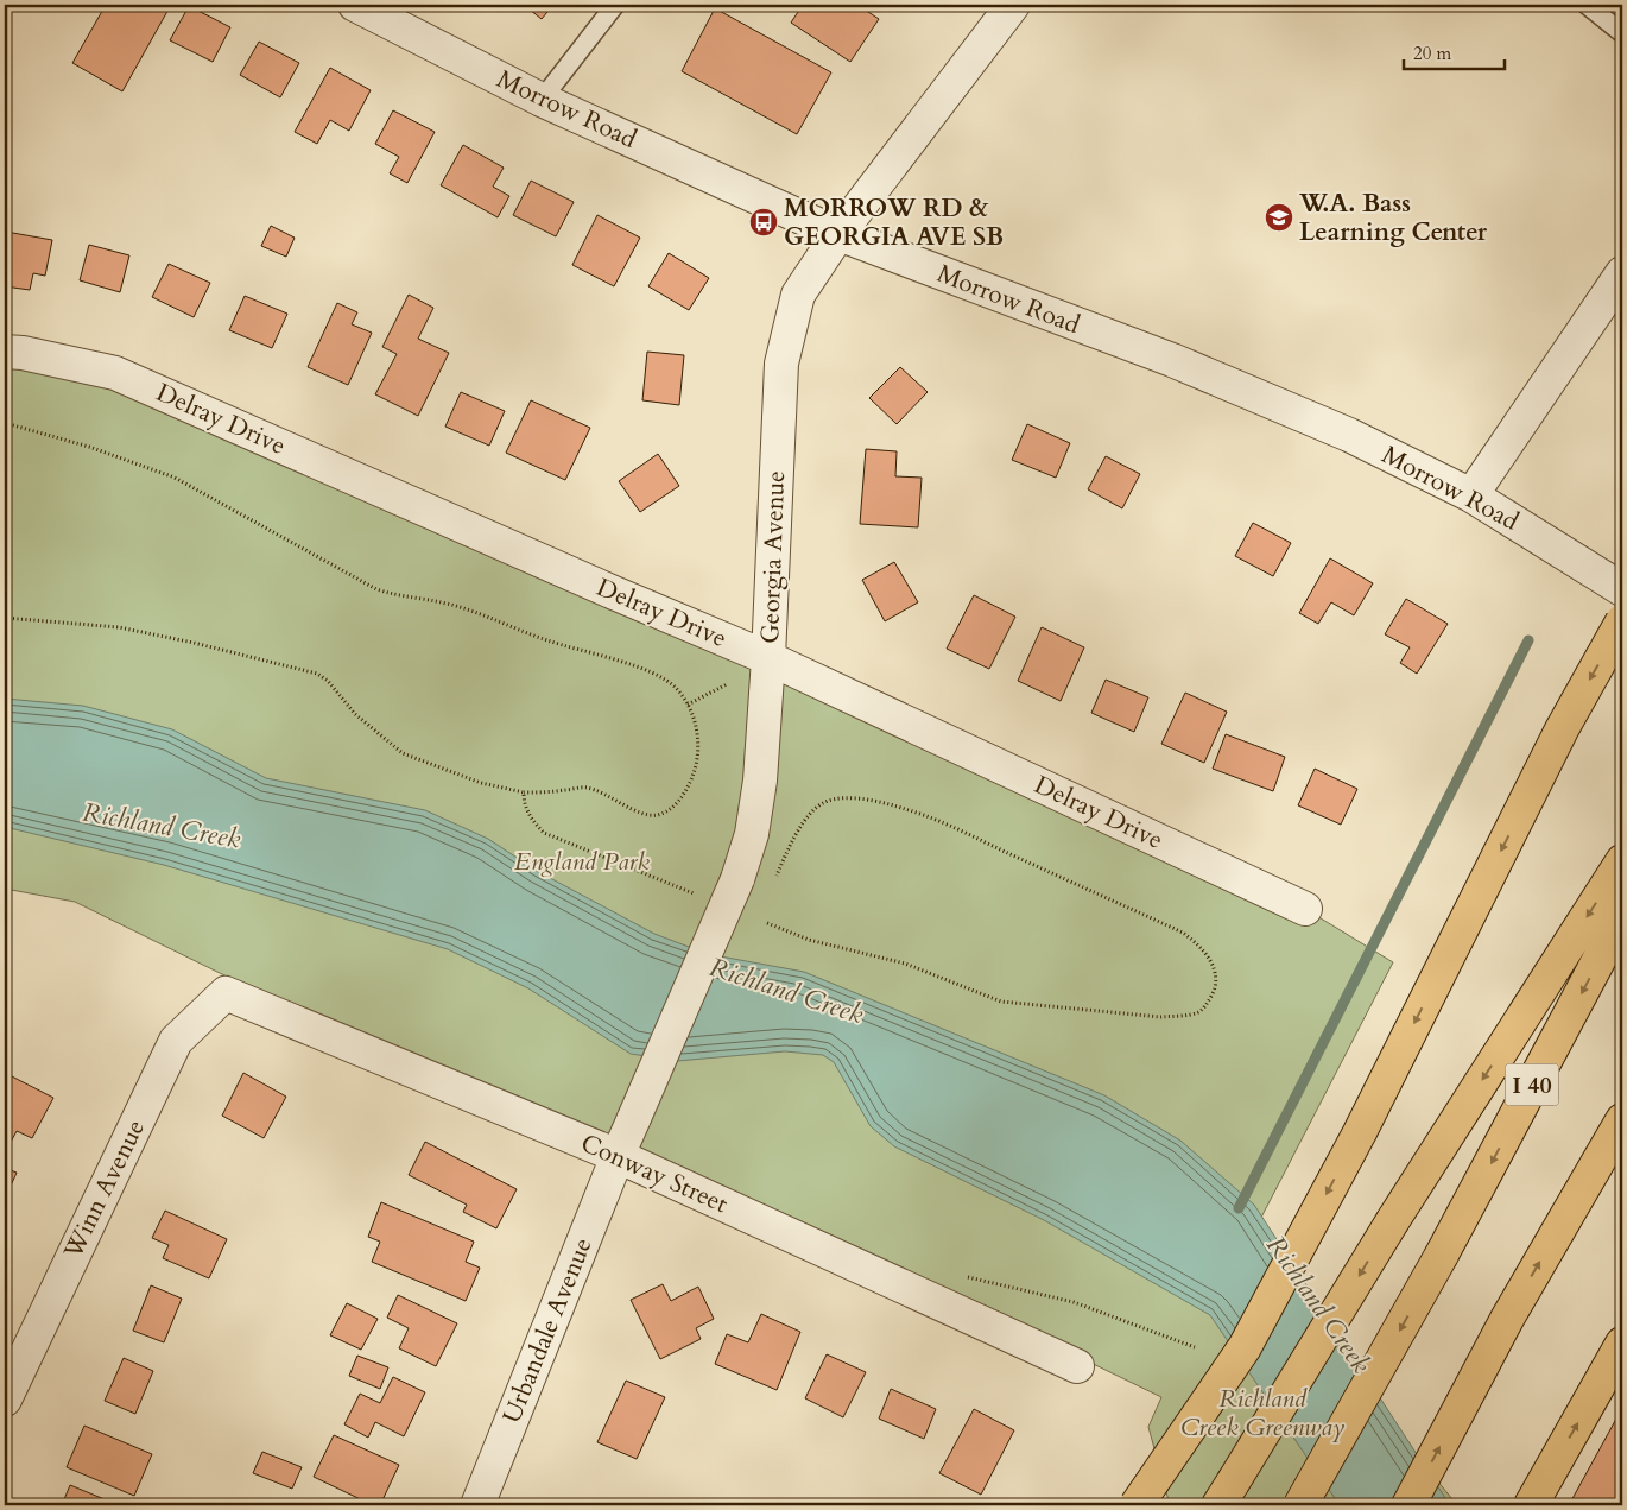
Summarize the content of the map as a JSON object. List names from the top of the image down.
{
  "streets": {
    "highway": ["I 40"],
    "street": [
      "Morrow Road",
      "Delray Drive",
      "Georgia Avenue",
      "Conway Street",
      "Winn Avenue",
      "Urbandale Avenue"
    ]
  },
  "crossings": [
    ["Morrow Road", "Georgia Avenue"],
    ["Delray Drive", "Georgia Avenue"],
    ["Georgia Avenue", "Conway Street"],
    ["Georgia Avenue", "Urbandale Avenue"],
    ["Conway Street", "Winn Avenue"],
    ["Conway Street", "Urbandale Avenue"]
  ],
  "water": ["Richland Creek"],
  "parks": ["England Park", "Richland Creek Greenway"],
  "places": {
    "school or university": ["W.A. Bass Learning Center"],
    "bus stop": ["MORROW RD & GEORGIA AVE SB"]
  },
  "scale_bar": "20 m"
}
